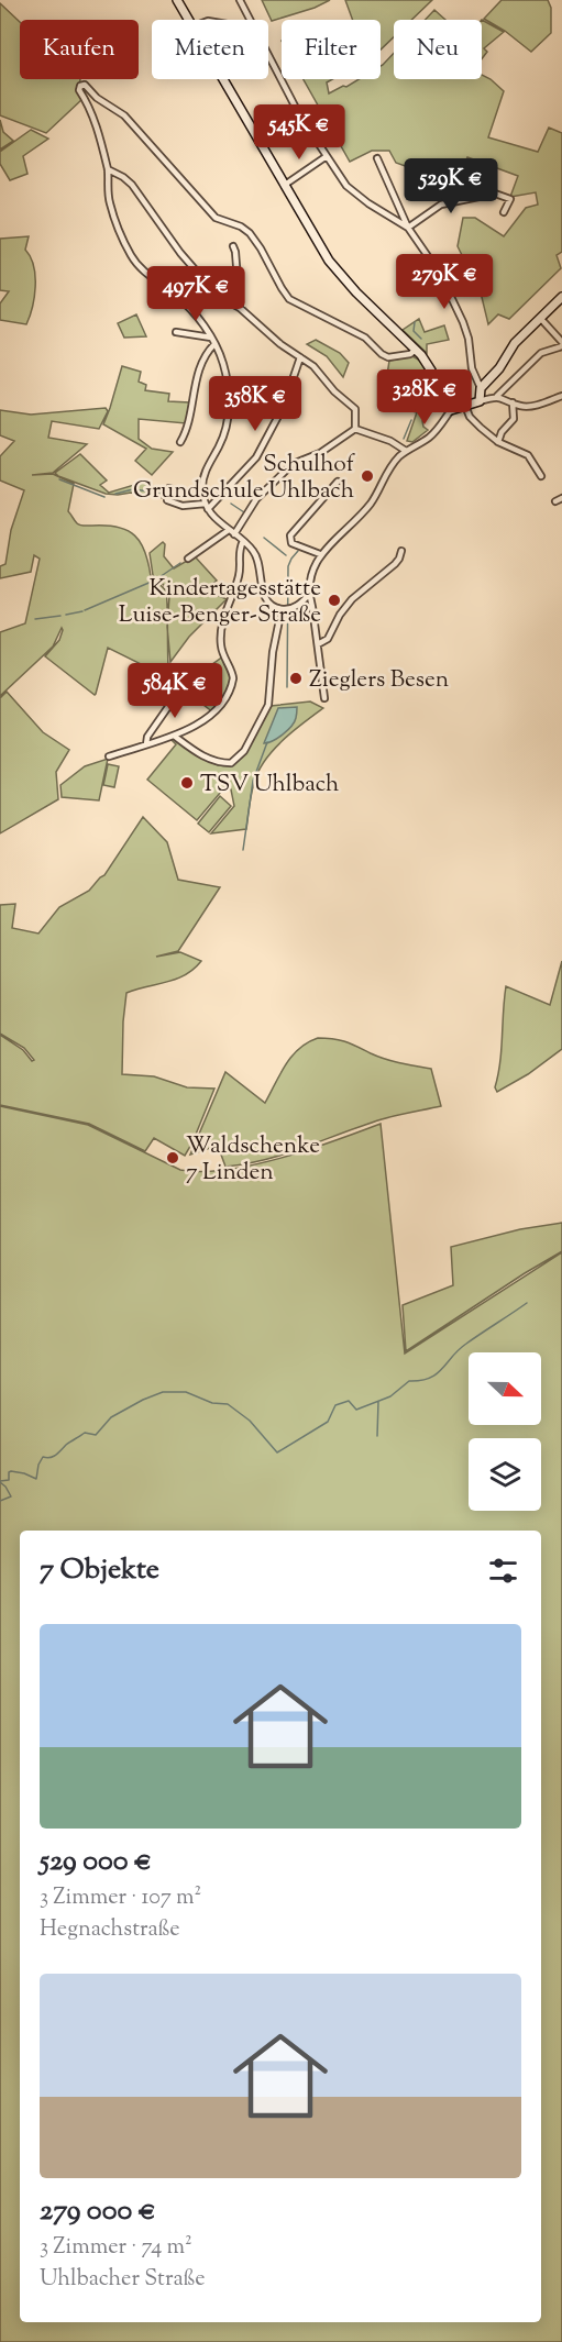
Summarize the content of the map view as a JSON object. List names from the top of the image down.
{
  "places": [
    "Schulhof Grundschule Uhlbach",
    "Kindertagesstätte Luise-Benger-Straße",
    "Zieglers Besen",
    "TSV Uhlbach",
    "Waldschenke 7 Linden"
  ],
  "north": "right",
  "page": {
    "chip": [
      "Kaufen",
      "Mieten",
      "Filter",
      "Neu"
    ],
    "price": [
      "545K €",
      "529K €",
      "279K €",
      "497K €",
      "328K €",
      "358K €",
      "584K €"
    ],
    "heading": "7 Objekte",
    "list": [
      {
        "name": "529 000 €",
        "note": "3 Zimmer · 107 m² · Hegnachstraße"
      },
      {
        "name": "279 000 €",
        "note": "3 Zimmer · 74 m² · Uhlbacher Straße"
      }
    ]
  }
}
